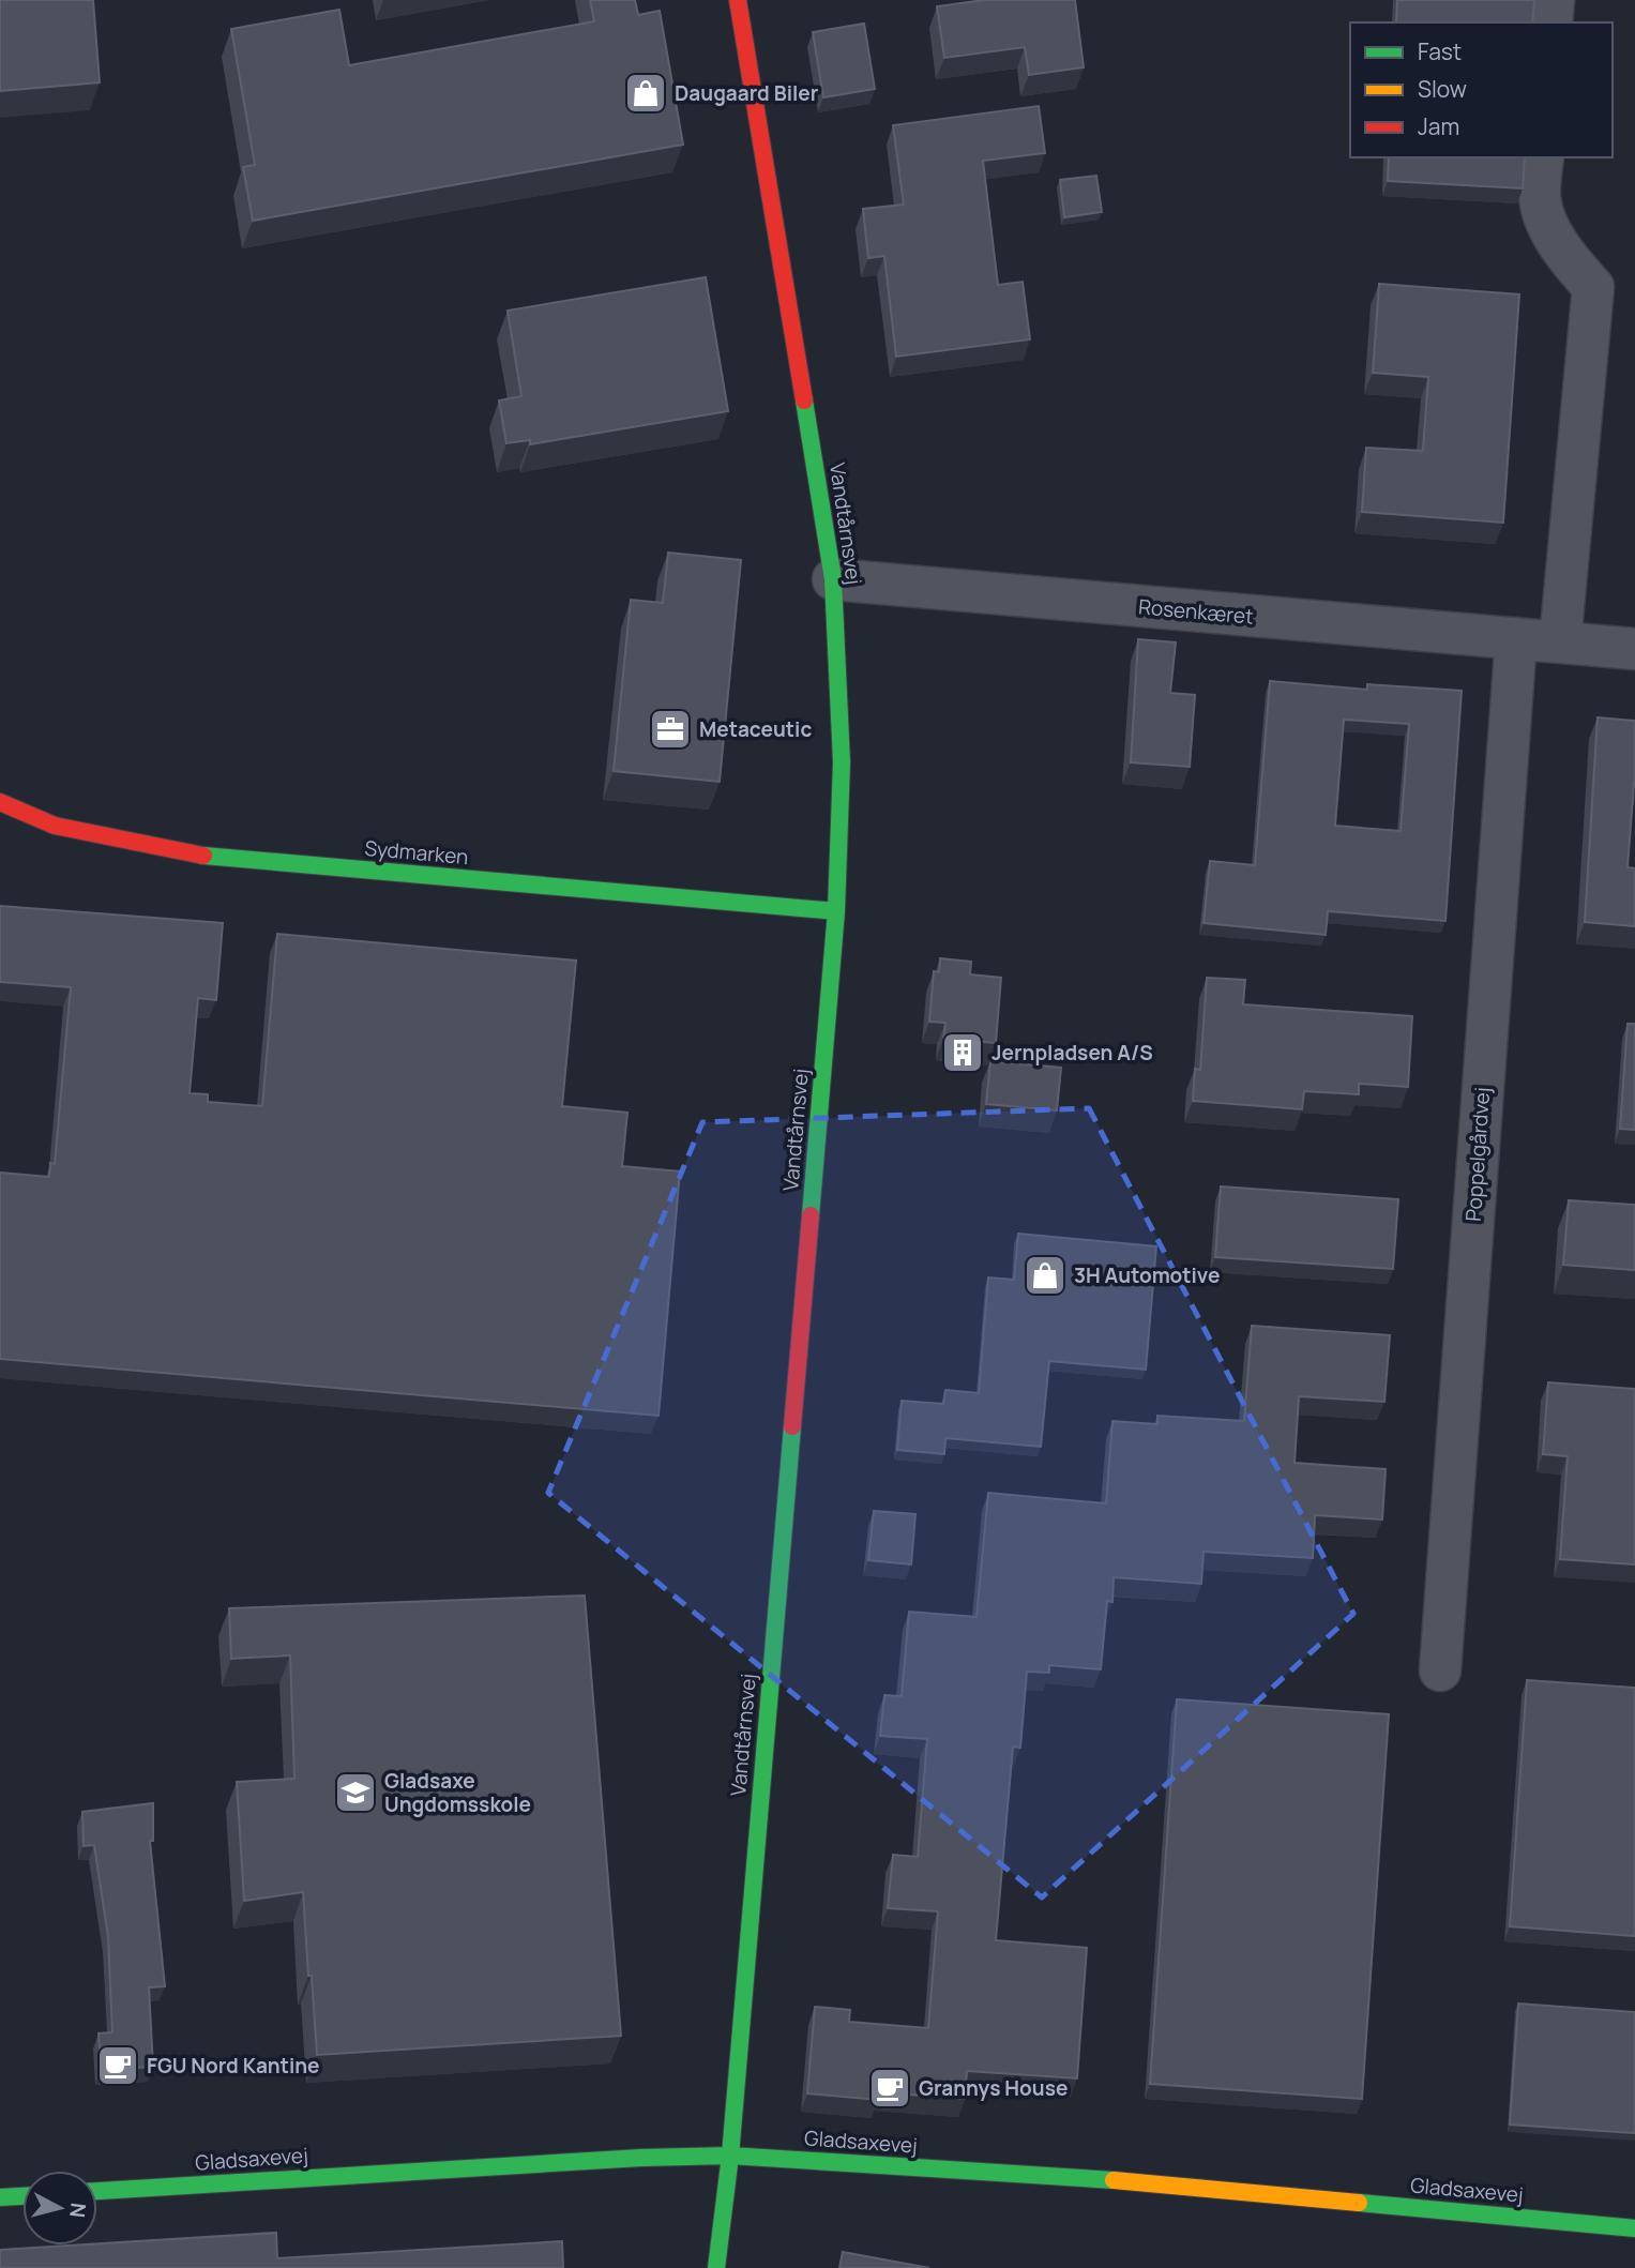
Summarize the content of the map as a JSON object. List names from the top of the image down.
{
  "streets": {
    "street": [
      "Vandtårnsvej",
      "Rosenkæret",
      "Sydmarken",
      "Poppelgårdvej",
      "Gladsaxevej"
    ]
  },
  "crossings": [
    ["Vandtårnsvej", "Rosenkæret"],
    ["Vandtårnsvej", "Sydmarken"],
    ["Vandtårnsvej", "Gladsaxevej"],
    ["Rosenkæret", "Poppelgårdvej"]
  ],
  "places": {
    "shop": ["Daugaard Biler", "3H Automotive"],
    "office": ["Metaceutic"],
    "building": ["Jernpladsen A/S"],
    "school or university": ["Gladsaxe Ungdomsskole"],
    "cafe": ["FGU Nord Kantine", "Grannys House"]
  },
  "legend": ["Fast", "Slow", "Jam"],
  "north": "right"
}
